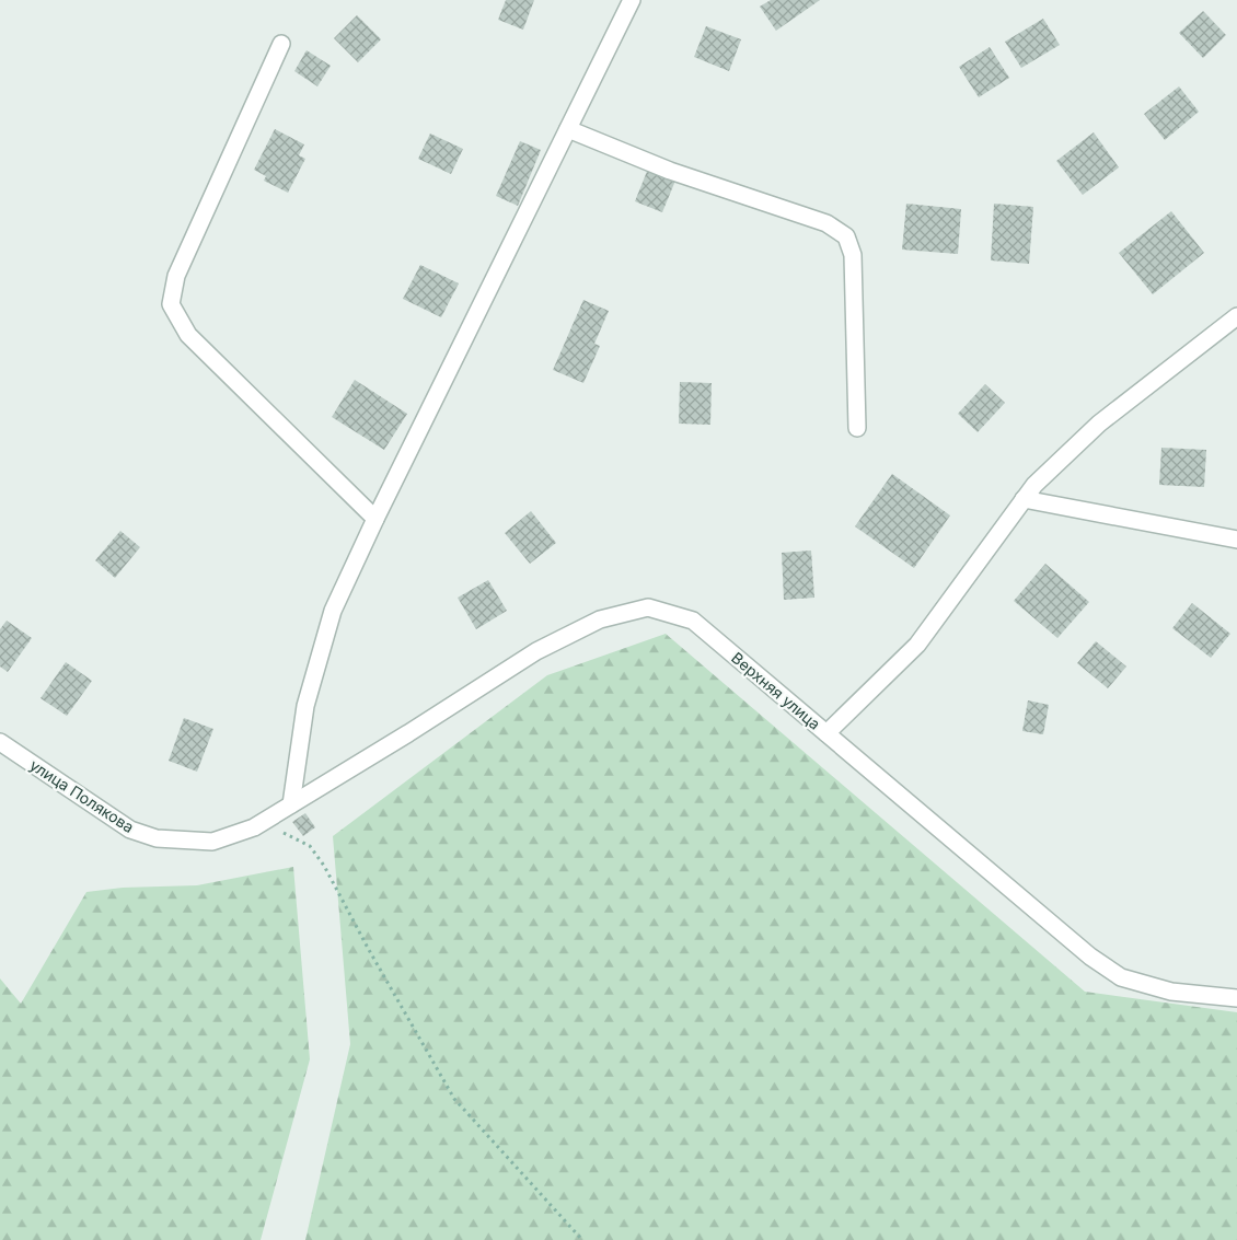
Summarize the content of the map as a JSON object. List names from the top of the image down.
{
  "streets": {
    "street": ["Верхняя улица", "улица Полякова"]
  },
  "crossings": [
    ["Верхняя улица", "улица Полякова"]
  ]
}
